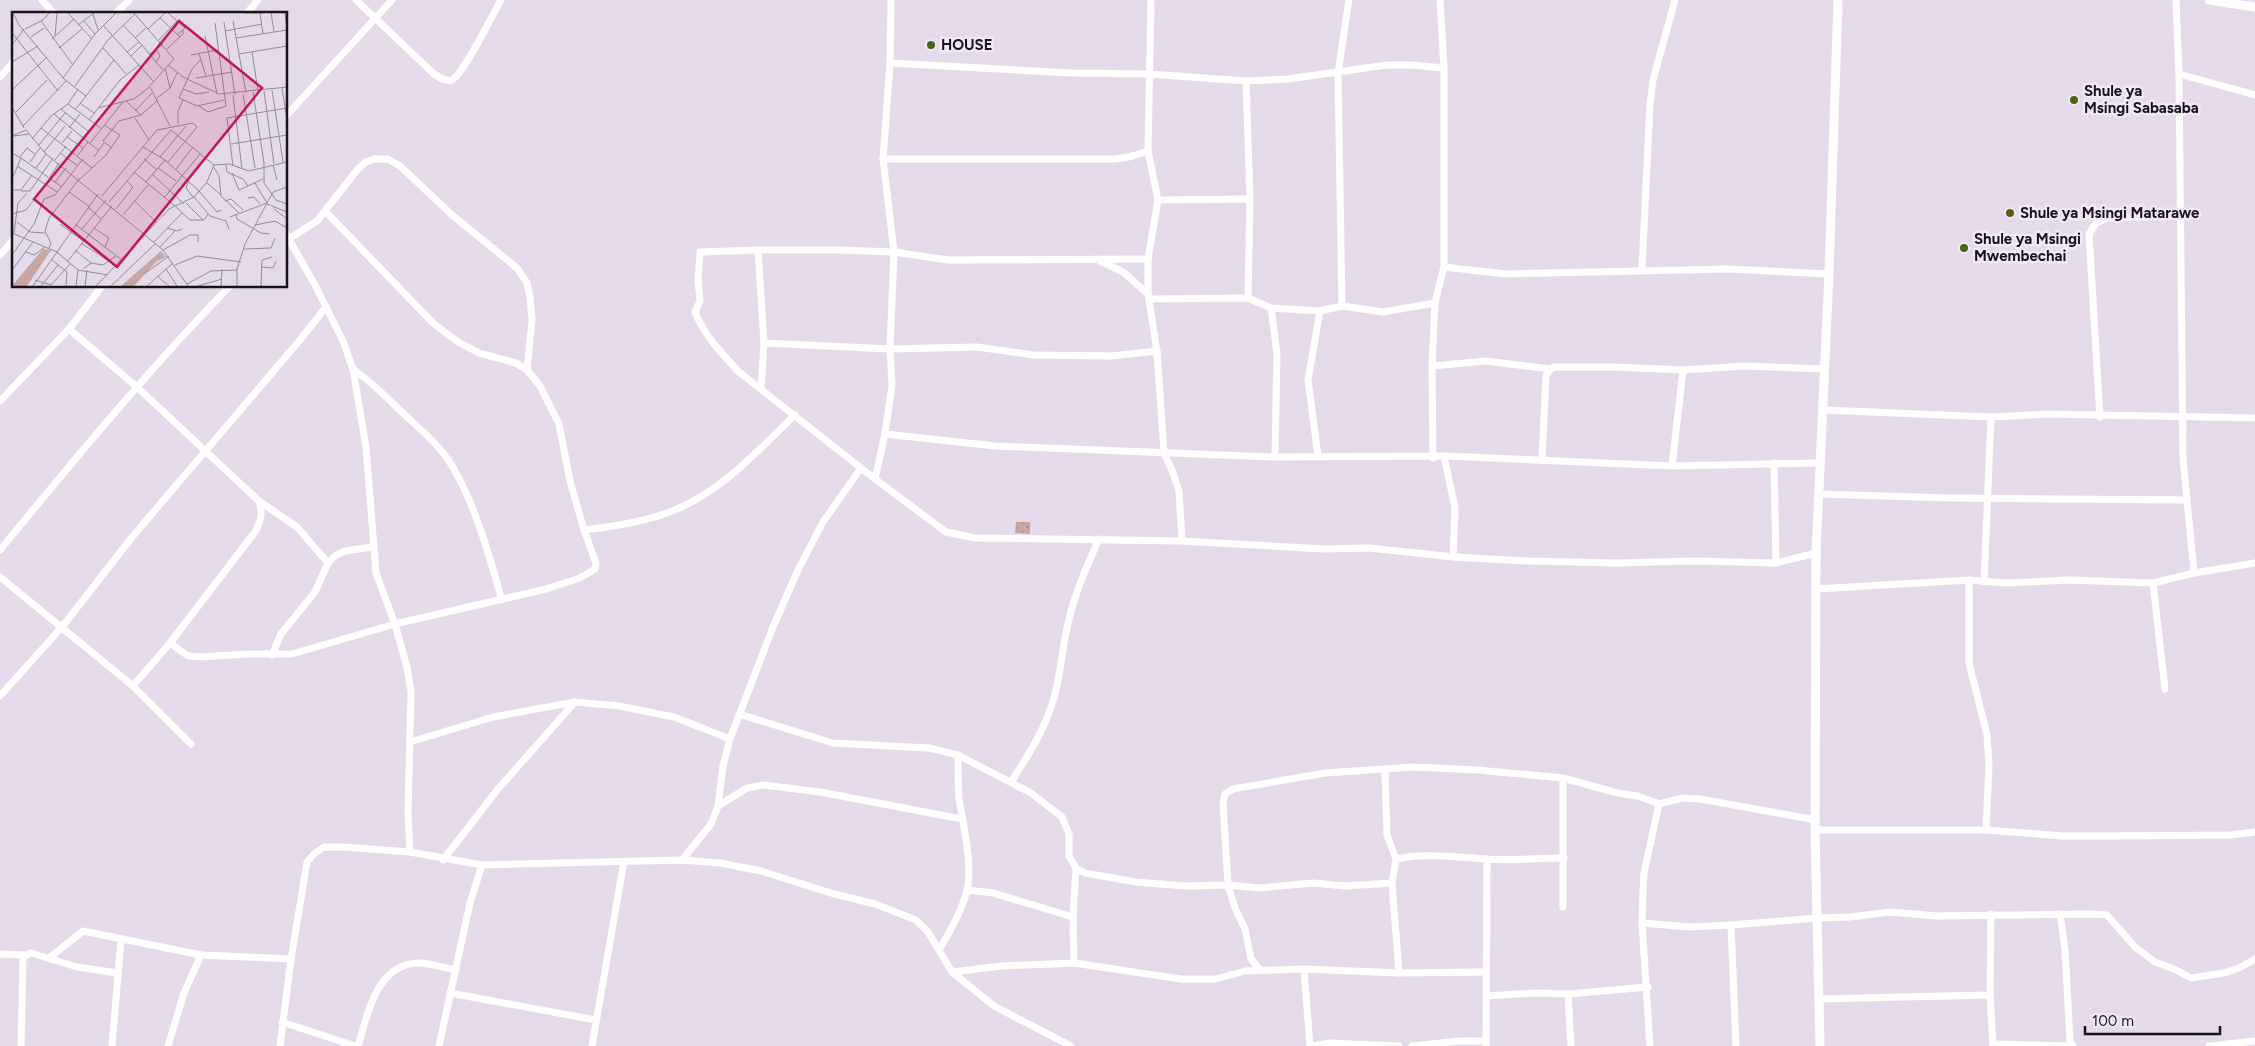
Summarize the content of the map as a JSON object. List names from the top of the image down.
{
  "places": [
    "HOUSE",
    "Shule ya Msingi Sabasaba",
    "Shule ya Msingi Matarawe",
    "Shule ya Msingi Mwembechai"
  ],
  "scale_bar": "100 m"
}
